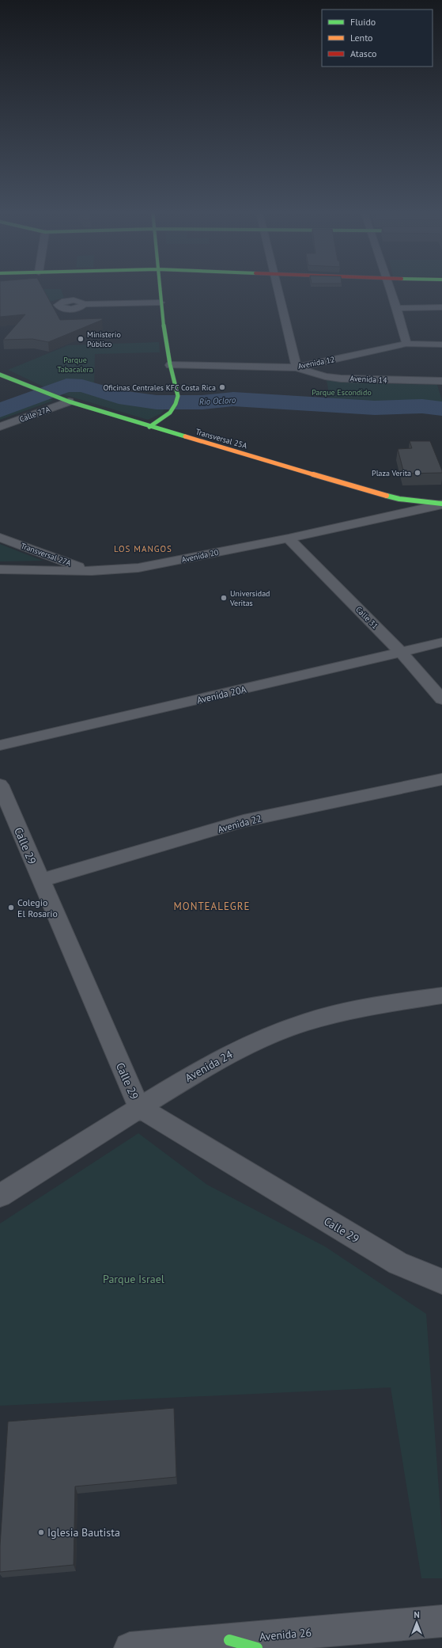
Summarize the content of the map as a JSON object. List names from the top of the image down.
{
  "streets": {
    "street": [
      "Avenida 12",
      "Avenida 14",
      "Calle 27A",
      "Transversal 25A",
      "Transversal 27A",
      "Avenida 20",
      "Calle 31",
      "Avenida 20A",
      "Avenida 22",
      "Calle 29",
      "Avenida 24",
      "Avenida 26"
    ]
  },
  "crossings": [
    ["Avenida 12", "Avenida 14"],
    ["Calle 27A", "Transversal 25A"],
    ["Transversal 25A", "Avenida 20"],
    ["Transversal 27A", "Avenida 20"],
    ["Avenida 20", "Calle 31"],
    ["Calle 31", "Avenida 20A"],
    ["Avenida 22", "Calle 29"],
    ["Calle 29", "Avenida 24"]
  ],
  "districts": ["LOS MANGOS", "MONTEALEGRE"],
  "water": ["Río Ocloro"],
  "parks": ["Parque Tabacalera", "Parque Escondido", "Parque Israel"],
  "places": [
    "Ministerio Público",
    "Oficinas Centrales KFC Costa Rica",
    "Plaza Verita",
    "Universidad Veritas",
    "Colegio El Rosario",
    "Iglesia Bautista"
  ],
  "legend": ["Fluido", "Lento", "Atasco"],
  "north": "top"
}
